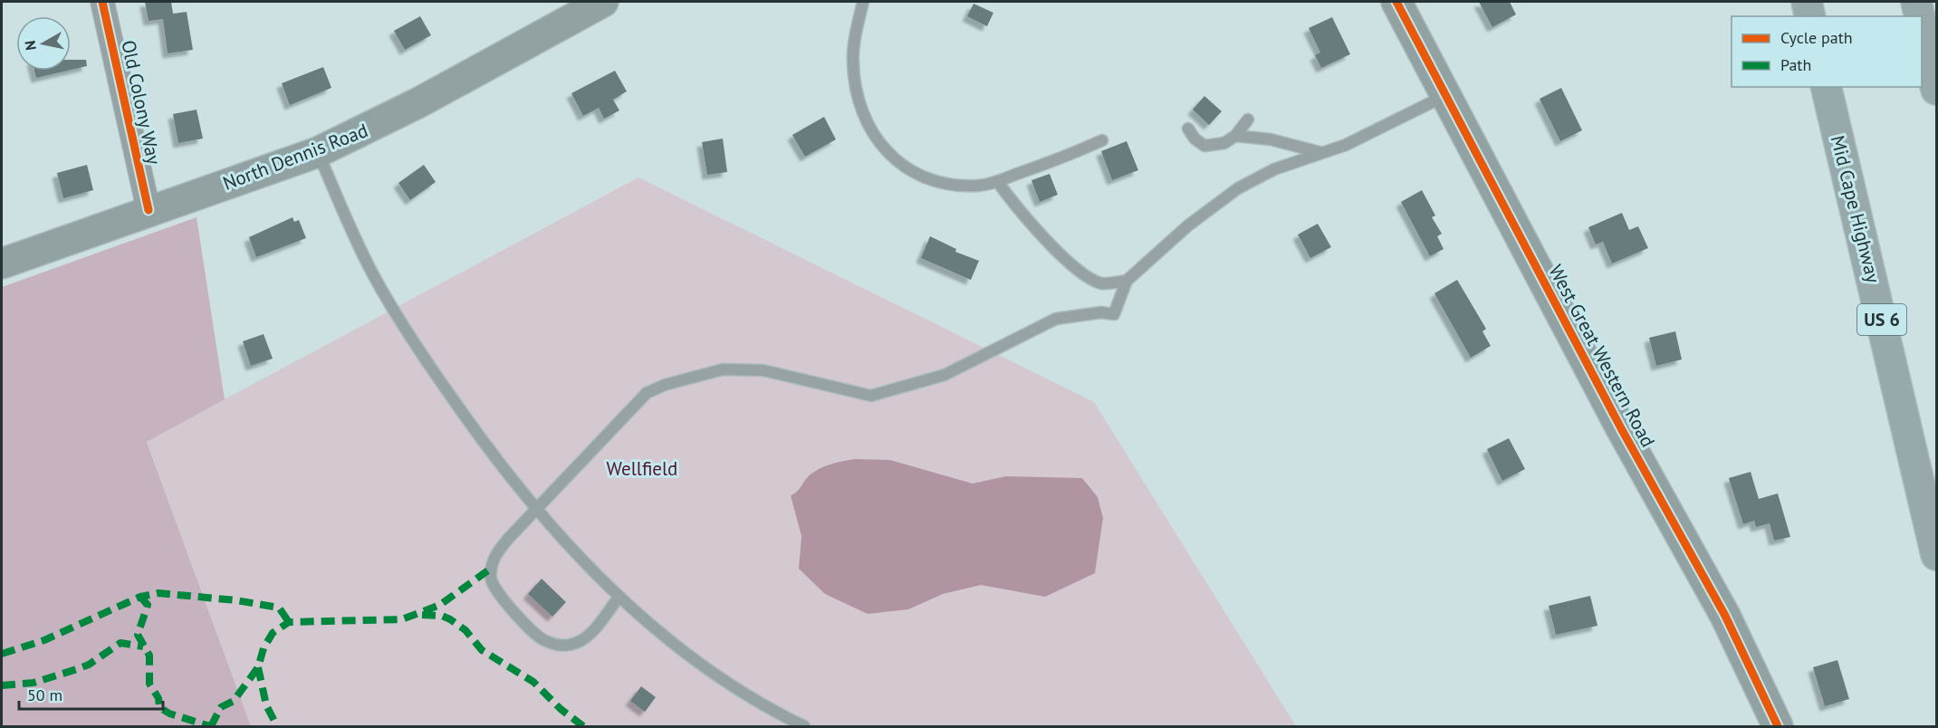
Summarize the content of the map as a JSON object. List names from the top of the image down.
{
  "streets": {
    "highway": ["Mid Cape Highway", "US 6"],
    "street": ["Old Colony Way", "North Dennis Road", "West Great Western Road"]
  },
  "crossings": [
    ["Old Colony Way", "North Dennis Road"]
  ],
  "parks": ["Wellfield"],
  "legend": ["Cycle path", "Path"],
  "scale_bar": "50 m",
  "north": "left"
}
